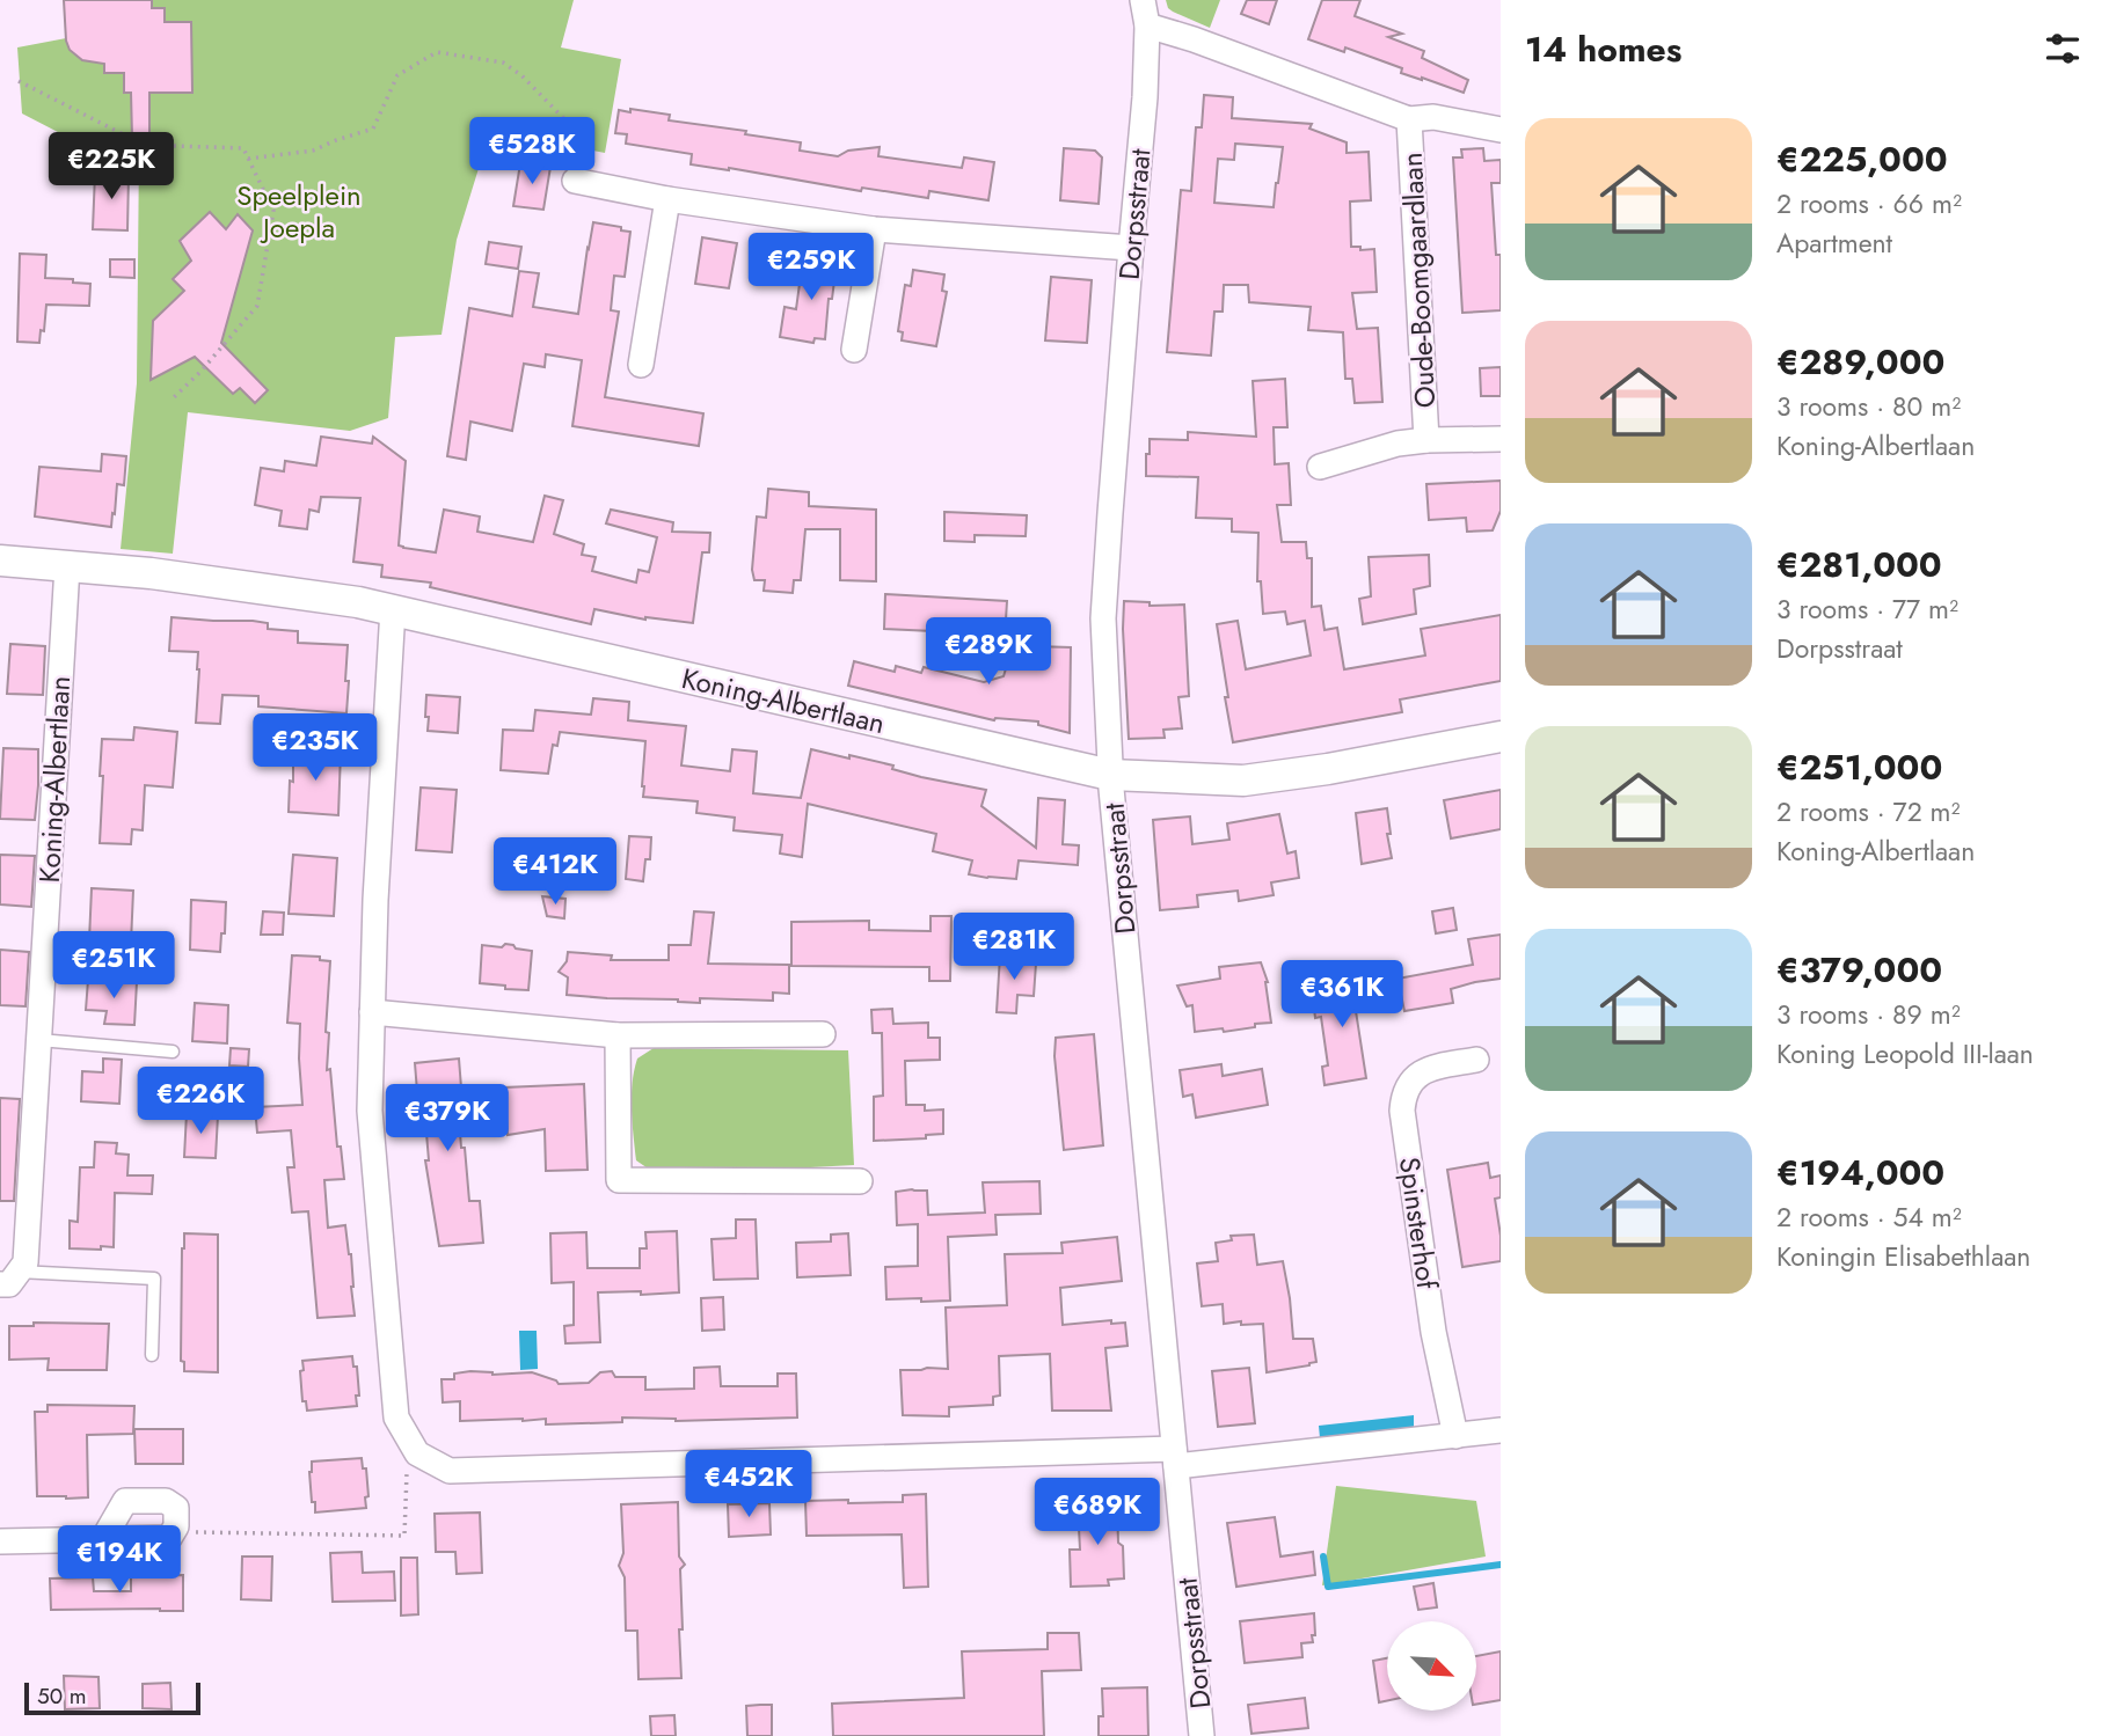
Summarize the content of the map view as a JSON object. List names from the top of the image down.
{
  "streets": {
    "street": [
      "Dorpsstraat",
      "Oude-Boomgaardlaan",
      "Koning-Albertlaan",
      "Spinsterhof"
    ]
  },
  "crossings": [
    ["Dorpsstraat", "Oude-Boomgaardlaan"],
    ["Dorpsstraat", "Koning-Albertlaan"]
  ],
  "parks": ["Speelplein Joepla"],
  "scale_bar": "50 m",
  "north": "bottom right",
  "page": {
    "heading": "14 homes",
    "list": [
      {
        "name": "€225,000",
        "note": "2 rooms · 66 m² · Apartment"
      },
      {
        "name": "€289,000",
        "note": "3 rooms · 80 m² · Koning-Albertlaan"
      },
      {
        "name": "€281,000",
        "note": "3 rooms · 77 m² · Dorpsstraat"
      },
      {
        "name": "€251,000",
        "note": "2 rooms · 72 m² · Koning-Albertlaan"
      },
      {
        "name": "€379,000",
        "note": "3 rooms · 89 m² · Koning Leopold III-laan"
      },
      {
        "name": "€194,000",
        "note": "2 rooms · 54 m² · Koningin Elisabethlaan"
      }
    ],
    "price": [
      "€528K",
      "€225K",
      "€259K",
      "€289K",
      "€235K",
      "€412K",
      "€281K",
      "€251K",
      "€361K",
      "€226K",
      "€379K",
      "€452K",
      "€689K",
      "€194K"
    ],
    "scale": "50 m"
  }
}
